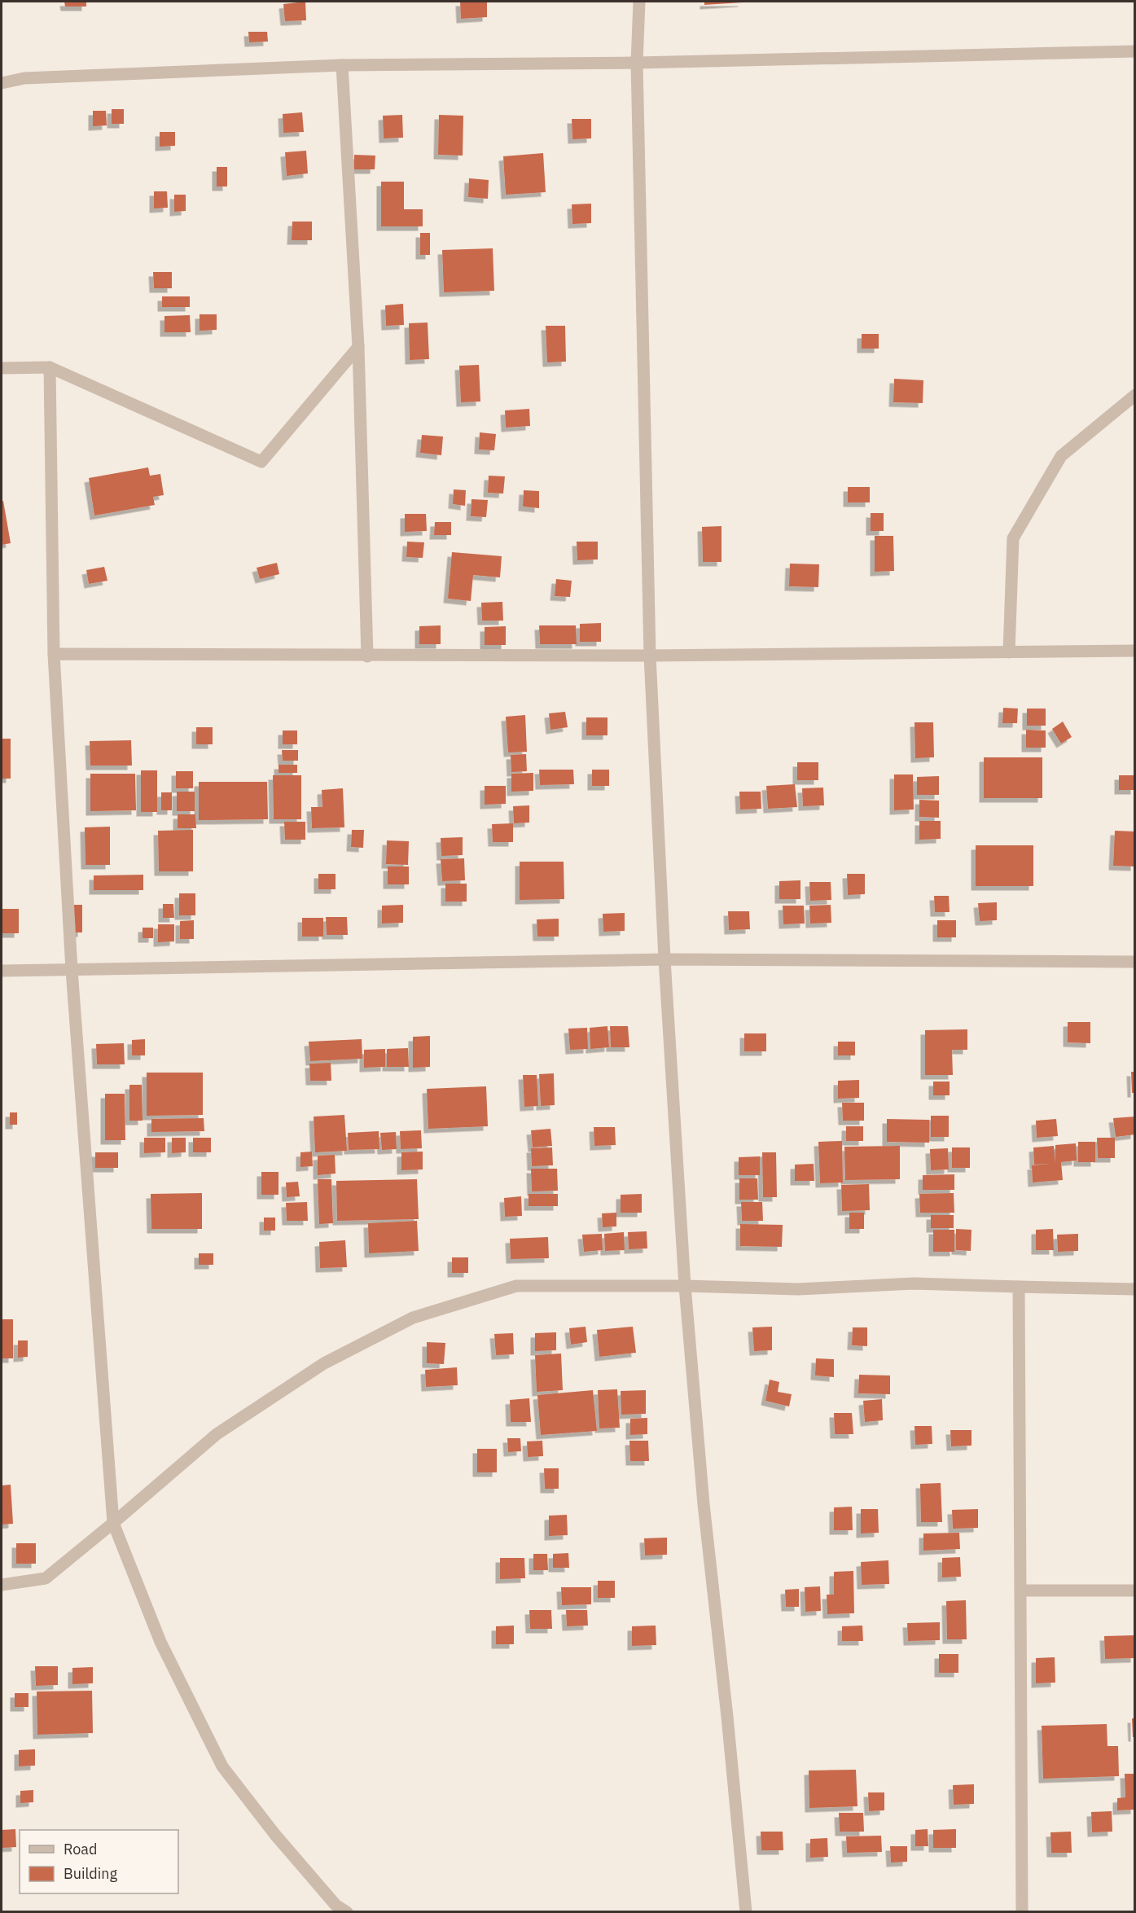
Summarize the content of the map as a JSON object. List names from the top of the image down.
{
  "legend": ["Road", "Building"]
}
